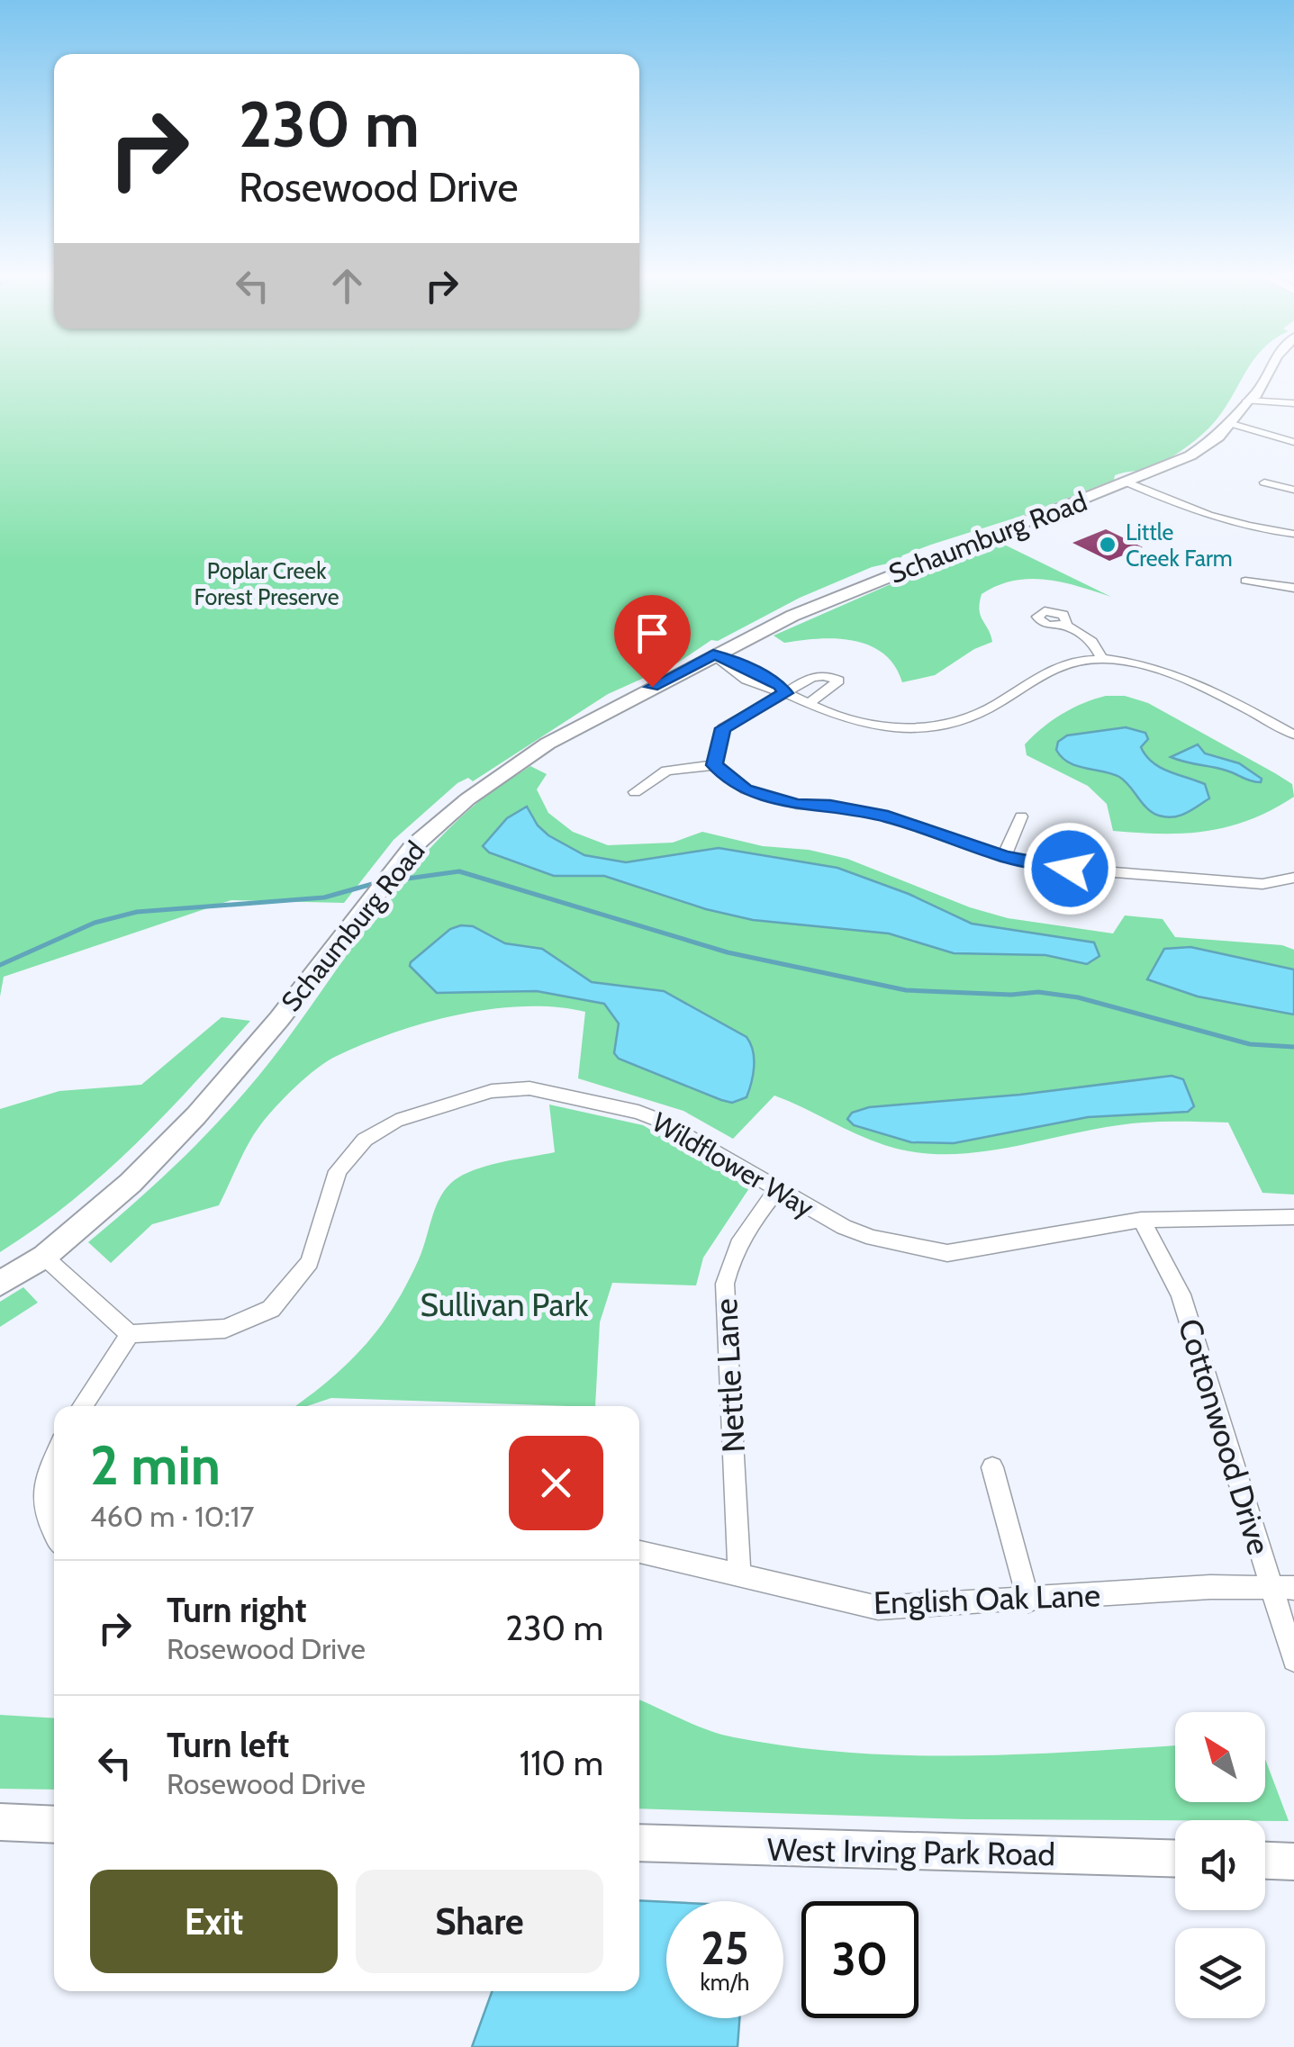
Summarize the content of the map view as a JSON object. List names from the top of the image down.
{
  "streets": {
    "main road": ["Schaumburg Road", "West Irving Park Road"],
    "street": [
      "Wildflower Way",
      "Nettle Lane",
      "Cottonwood Drive",
      "English Oak Lane"
    ]
  },
  "crossings": [
    ["Wildflower Way", "Nettle Lane"],
    ["Wildflower Way", "Cottonwood Drive"],
    ["Nettle Lane", "English Oak Lane"],
    ["Cottonwood Drive", "English Oak Lane"]
  ],
  "parks": ["Poplar Creek Forest Preserve", "Sullivan Park"],
  "places": ["Little Creek Farm"],
  "north": "top left",
  "page": {
    "turn": ["230 m", "Rosewood Drive"],
    "heading": ["2 min", "460 m · 10:17"],
    "list": [
      {
        "name": "Turn right",
        "note": "Rosewood Drive",
        "value": "230 m"
      },
      {
        "name": "Turn left",
        "note": "Rosewood Drive",
        "value": "110 m"
      }
    ],
    "buttons": ["Exit", "Share"],
    "speed": "25 km/h",
    "limit": "30"
  }
}
